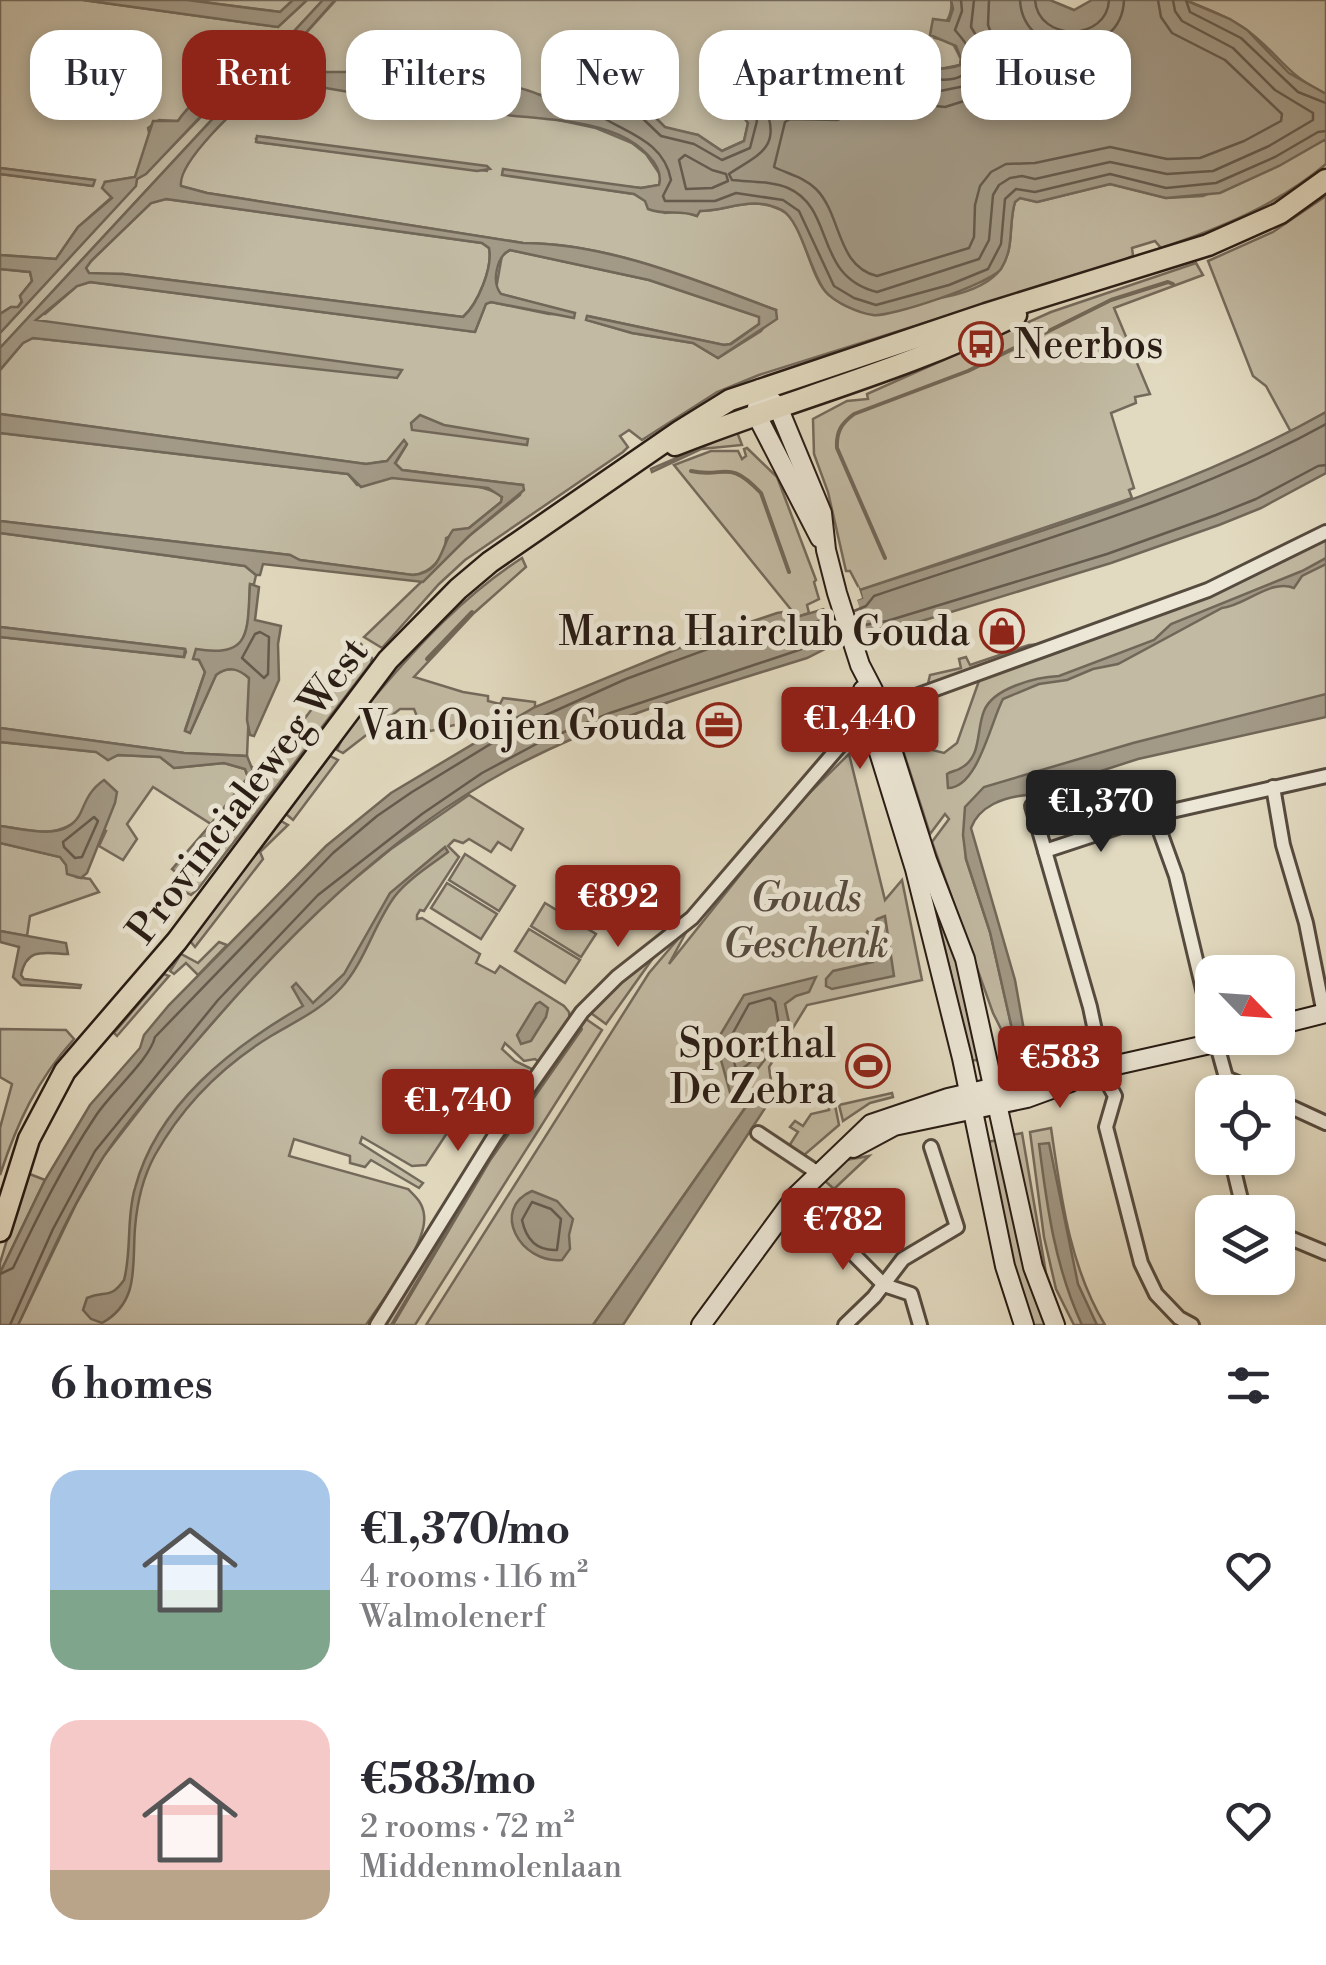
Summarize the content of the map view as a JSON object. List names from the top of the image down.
{
  "streets": {
    "main road": ["Provincialeweg West"]
  },
  "parks": ["Gouds Geschenk"],
  "places": {
    "bus stop": ["Neerbos"],
    "shop": ["Marna Hairclub Gouda"],
    "office": ["Van Ooijen Gouda"],
    "sports": ["Sporthal De Zebra"]
  },
  "north": "bottom right",
  "page": {
    "chip": [
      "Buy",
      "Rent",
      "Filters",
      "New",
      "Apartment",
      "House"
    ],
    "price": [
      "€1,440",
      "€1,370",
      "€892",
      "€583",
      "€1,740",
      "€782"
    ],
    "heading": "6 homes",
    "list": [
      {
        "name": "€1,370/mo",
        "note": "4 rooms · 116 m² · Walmolenerf"
      },
      {
        "name": "€583/mo",
        "note": "2 rooms · 72 m² · Middenmolenlaan"
      }
    ]
  }
}
